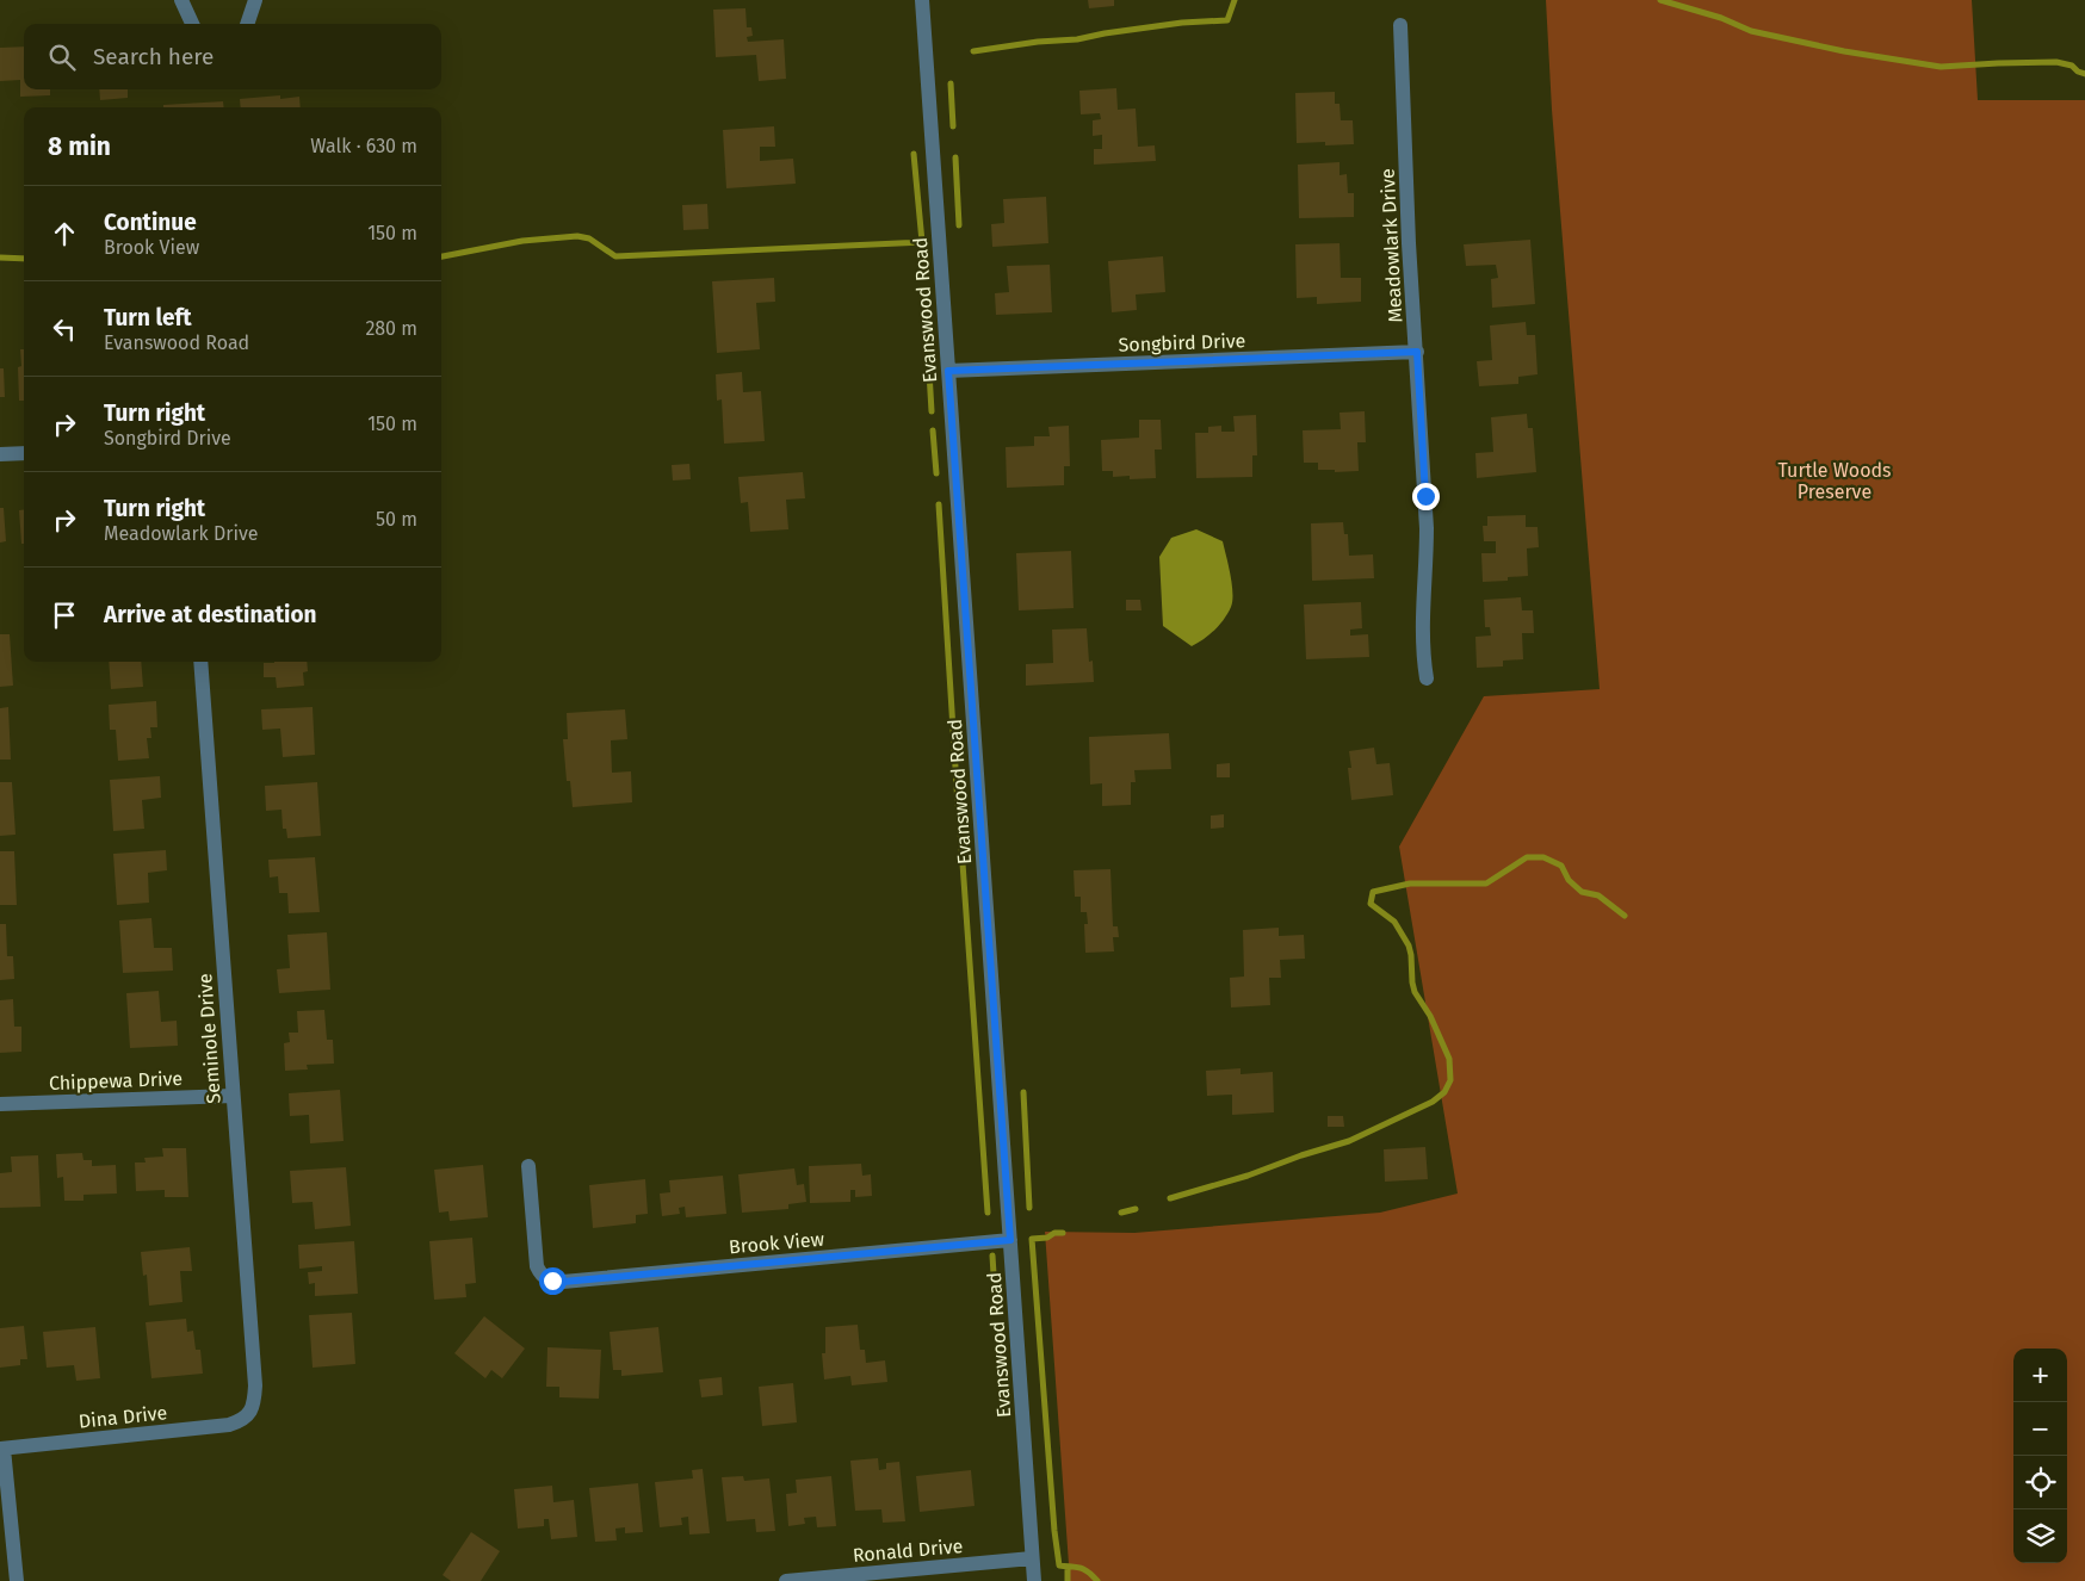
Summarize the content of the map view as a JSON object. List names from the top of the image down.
{
  "streets": {
    "street": [
      "Meadowlark Drive",
      "Evanswood Road",
      "Songbird Drive",
      "Seminole Drive",
      "Chippewa Drive",
      "Brook View",
      "Dina Drive",
      "Ronald Drive"
    ]
  },
  "crossings": [
    ["Meadowlark Drive", "Songbird Drive"],
    ["Evanswood Road", "Songbird Drive"],
    ["Evanswood Road", "Brook View"],
    ["Evanswood Road", "Ronald Drive"],
    ["Seminole Drive", "Chippewa Drive"],
    ["Seminole Drive", "Dina Drive"]
  ],
  "parks": ["Turtle Woods Preserve"],
  "page": {
    "search": "Search here",
    "heading": ["8 min", "Walk · 630 m"],
    "list": [
      ["Continue", "Brook View", "150 m"],
      ["Turn left", "Evanswood Road", "280 m"],
      ["Turn right", "Songbird Drive", "150 m"],
      ["Turn right", "Meadowlark Drive", "50 m"],
      "Arrive at destination"
    ],
    "map_buttons": ["+", "−"]
  }
}
